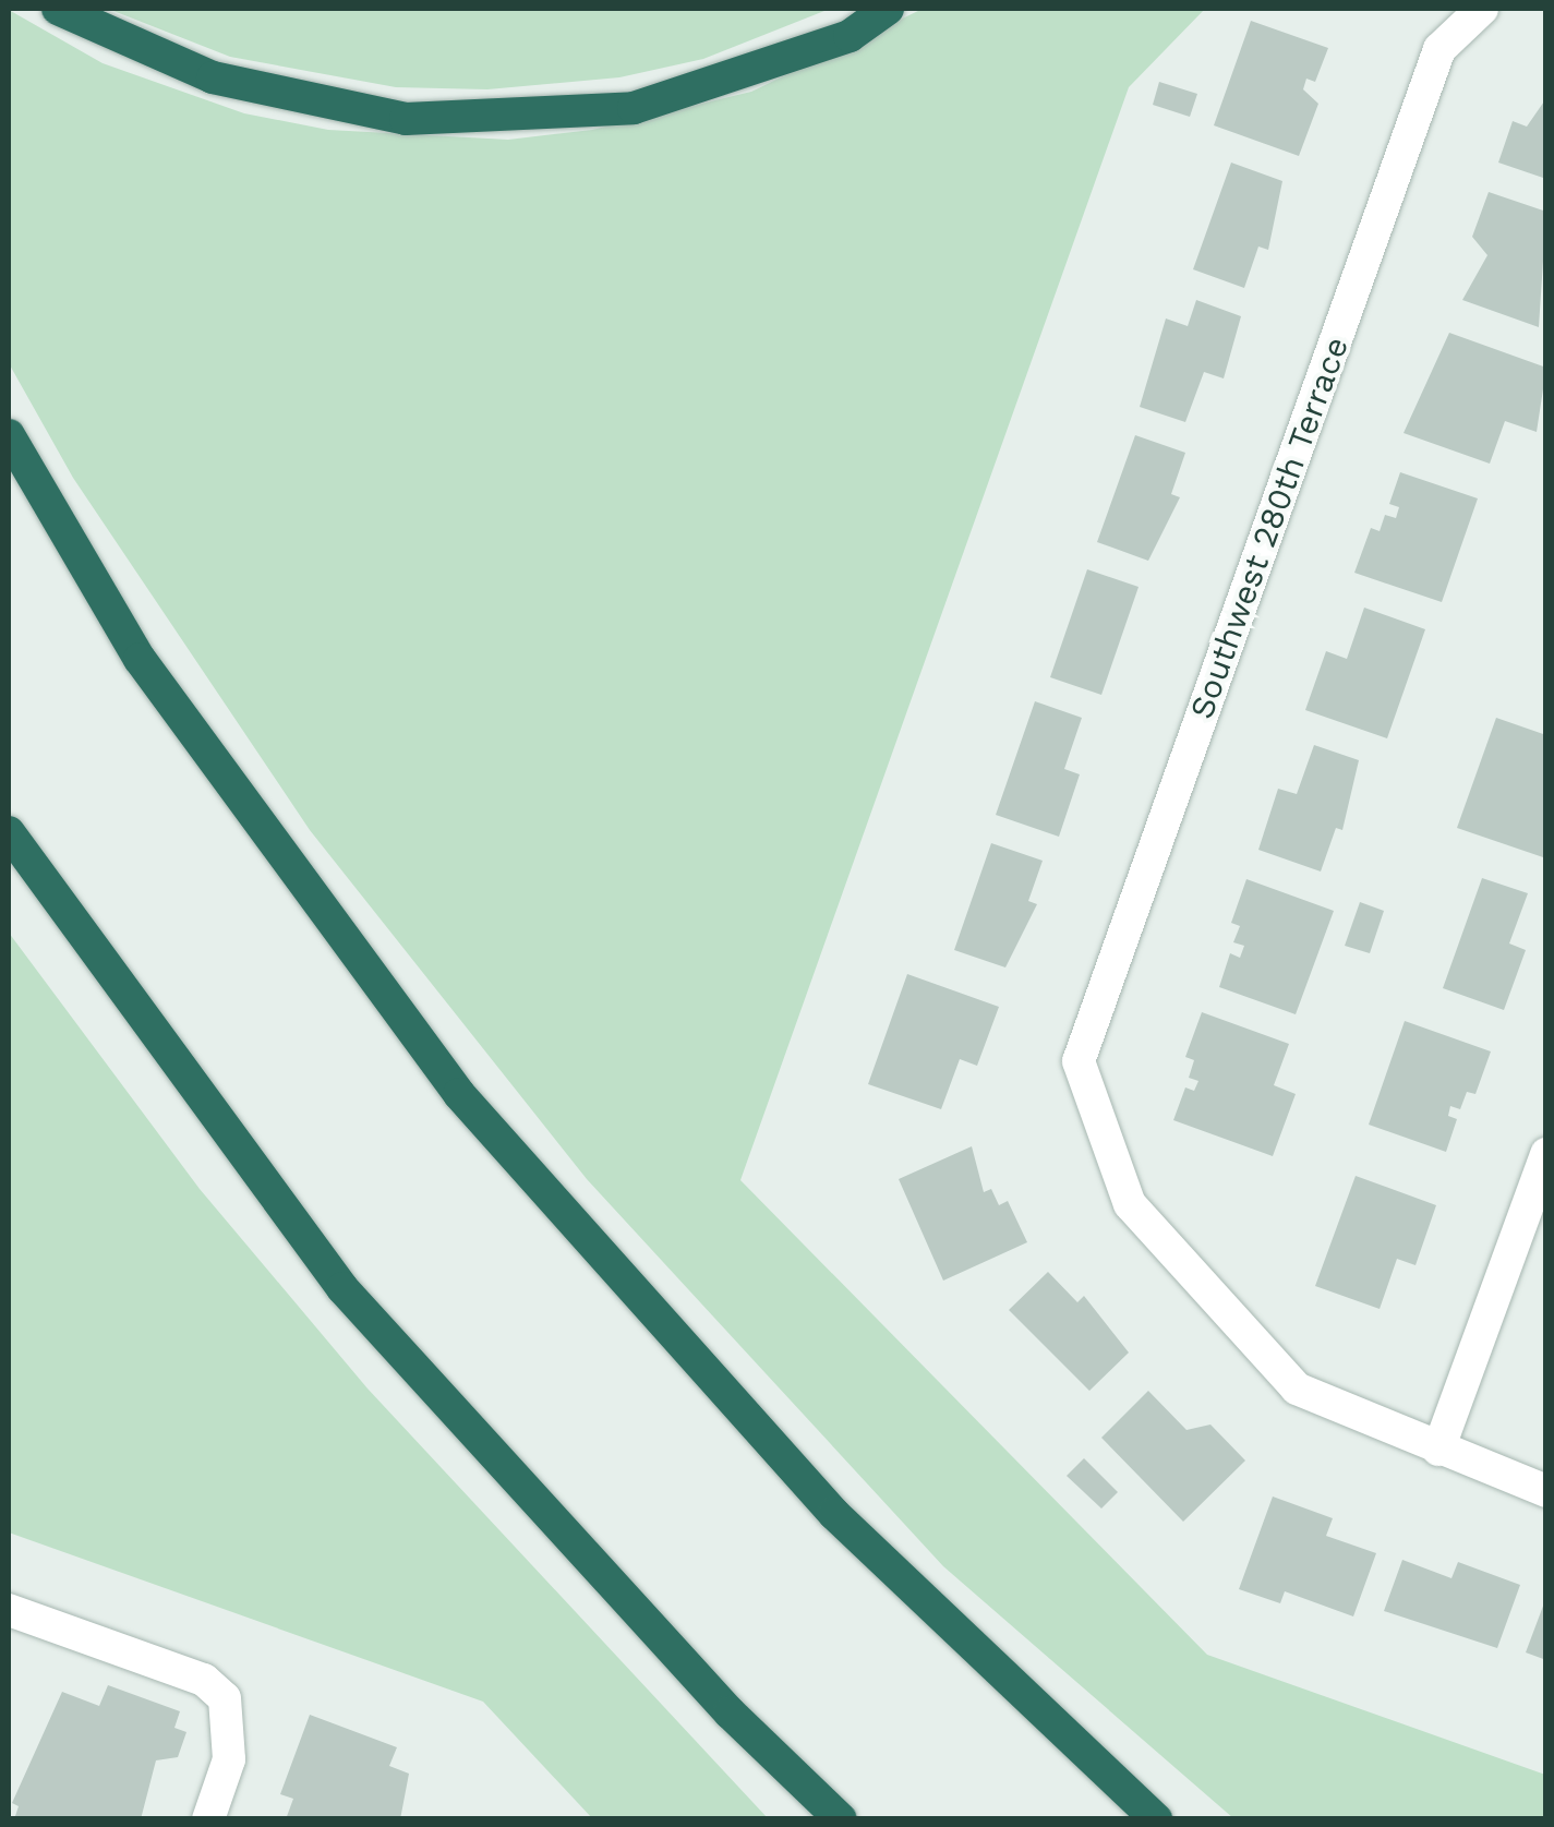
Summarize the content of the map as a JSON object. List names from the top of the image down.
{
  "streets": {
    "street": ["Southwest 280th Terrace"]
  }
}
